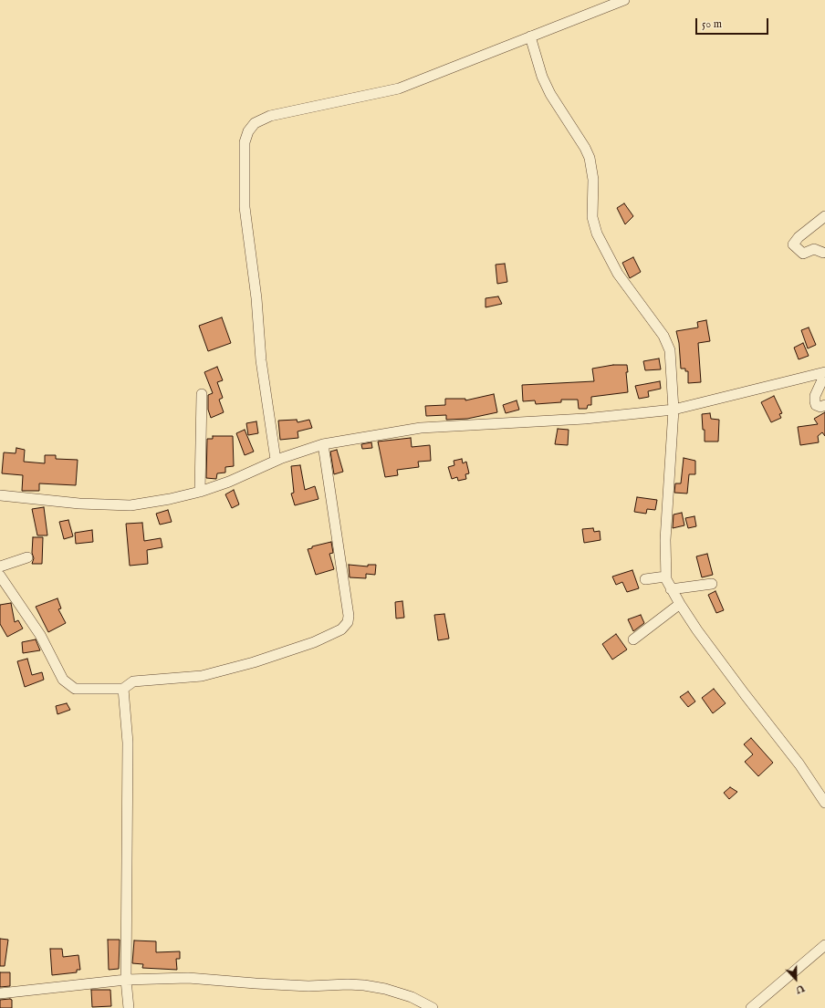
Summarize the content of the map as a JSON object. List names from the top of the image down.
{
  "scale_bar": "50 m",
  "north": "bottom"
}
